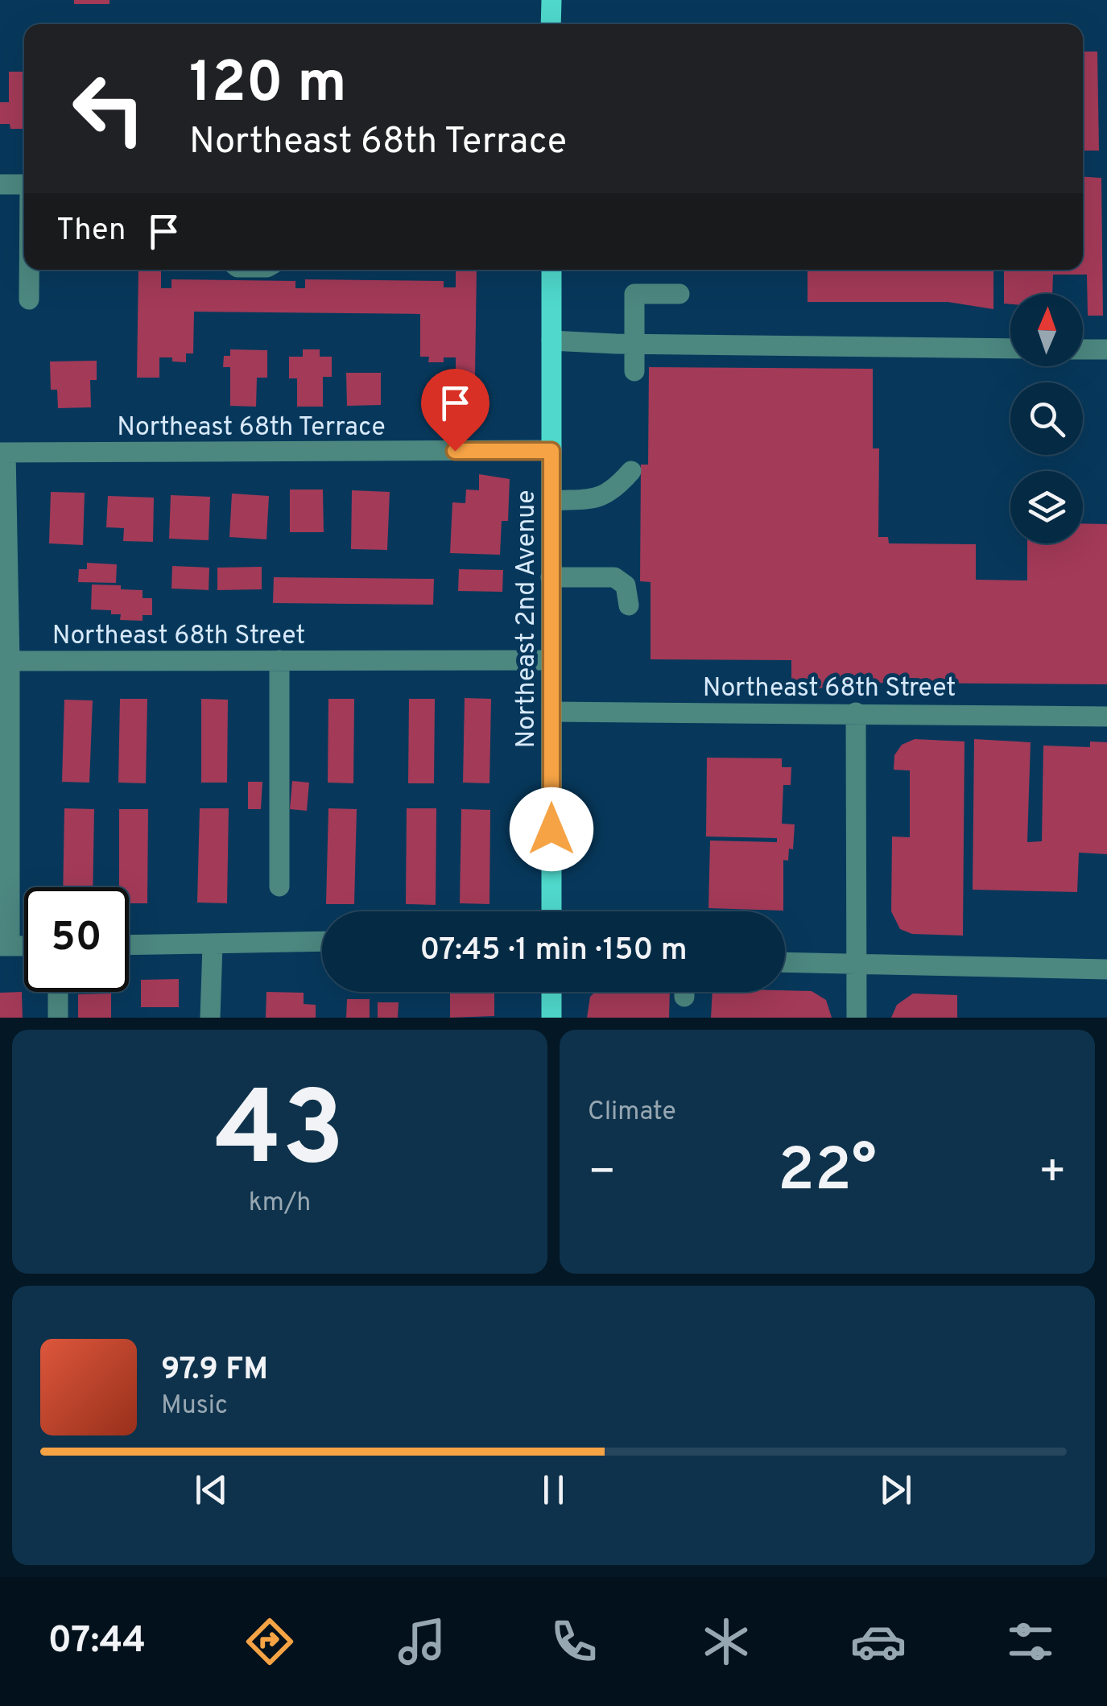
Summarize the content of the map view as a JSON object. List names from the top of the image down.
{
  "streets": {
    "main road": ["Northeast 2nd Avenue"],
    "street": ["Northeast 68th Terrace", "Northeast 68th Street"]
  },
  "crossings": [
    ["Northeast 68th Terrace", "Northeast 2nd Avenue"],
    ["Northeast 2nd Avenue", "Northeast 68th Street"]
  ],
  "north": "top",
  "page": {
    "turn": ["120 m", "Northeast 68th Terrace"],
    "then": "Then",
    "limit": "50",
    "trip": "07:45 · 1 min · 150 m",
    "tile": [
      ["43", "km/h"],
      "Climate"
    ],
    "heat": ["−", "22°", "+"],
    "song": ["97.9 FM", "Music"],
    "tabs": "07:44"
  }
}
